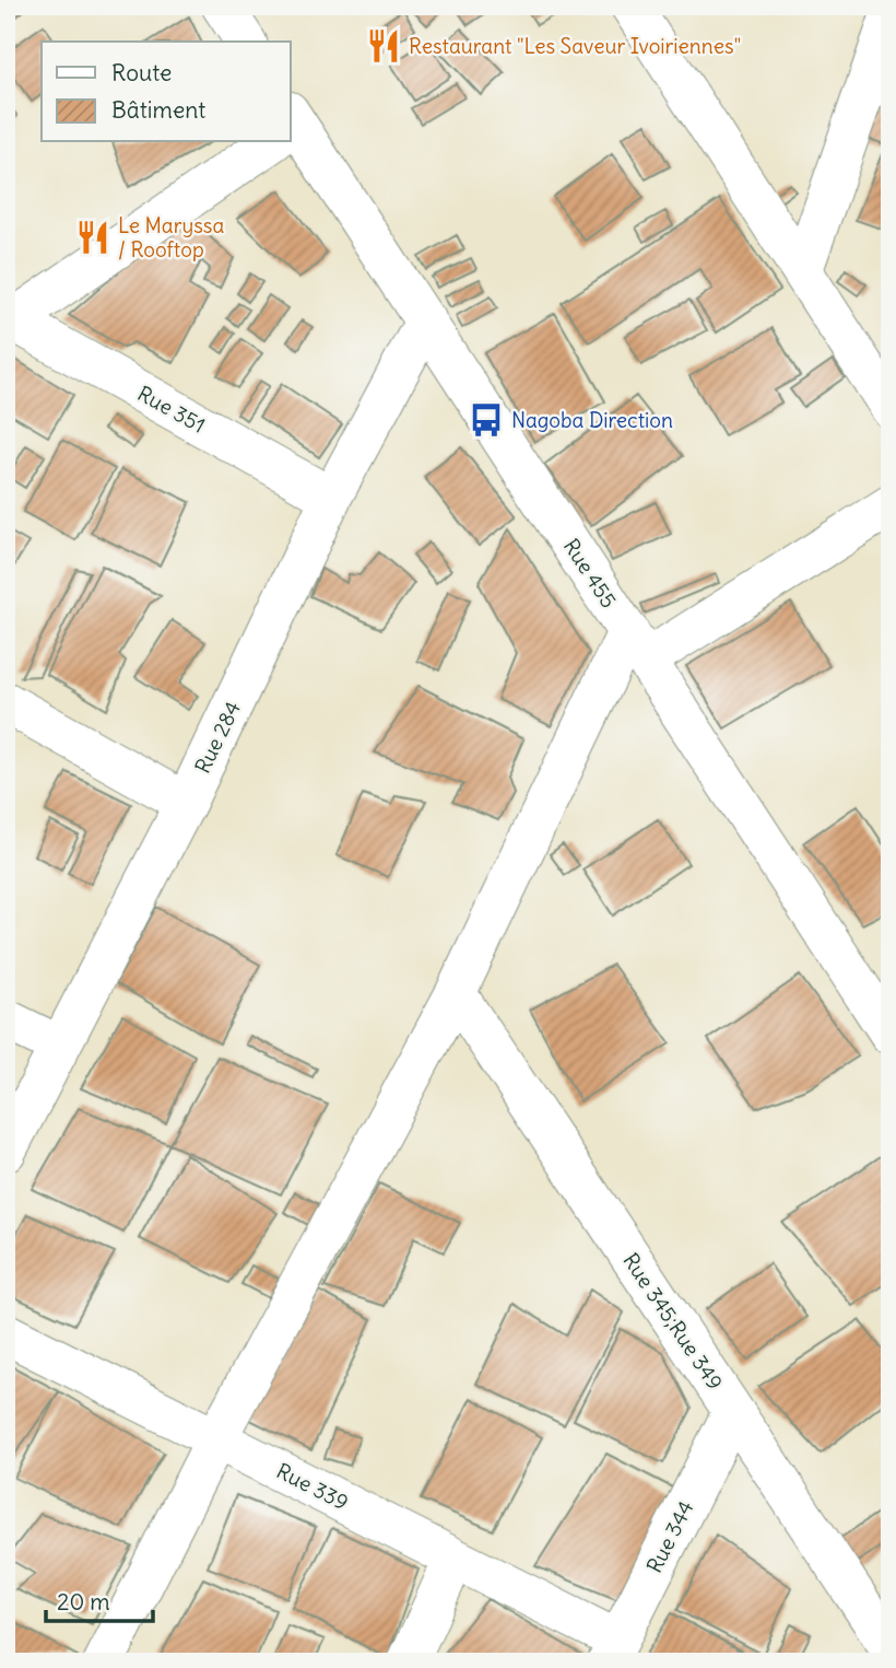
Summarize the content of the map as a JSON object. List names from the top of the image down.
{
  "streets": {
    "street": [
      "Rue 351",
      "Rue 455",
      "Rue 284",
      "Rue 345;Rue 349",
      "Rue 339",
      "Rue 344"
    ]
  },
  "crossings": [
    ["Rue 351", "Rue 284"],
    ["Rue 455", "Rue 284"],
    ["Rue 345;Rue 349", "Rue 344"],
    ["Rue 339", "Rue 344"]
  ],
  "places": {
    "restaurant": ["Restaurant \"Les Saveur Ivoiriennes\"", "Le Maryssa / Rooftop"],
    "bus stop": ["Nagoba Direction"]
  },
  "legend": ["Route", "Bâtiment"],
  "scale_bar": "20 m"
}
